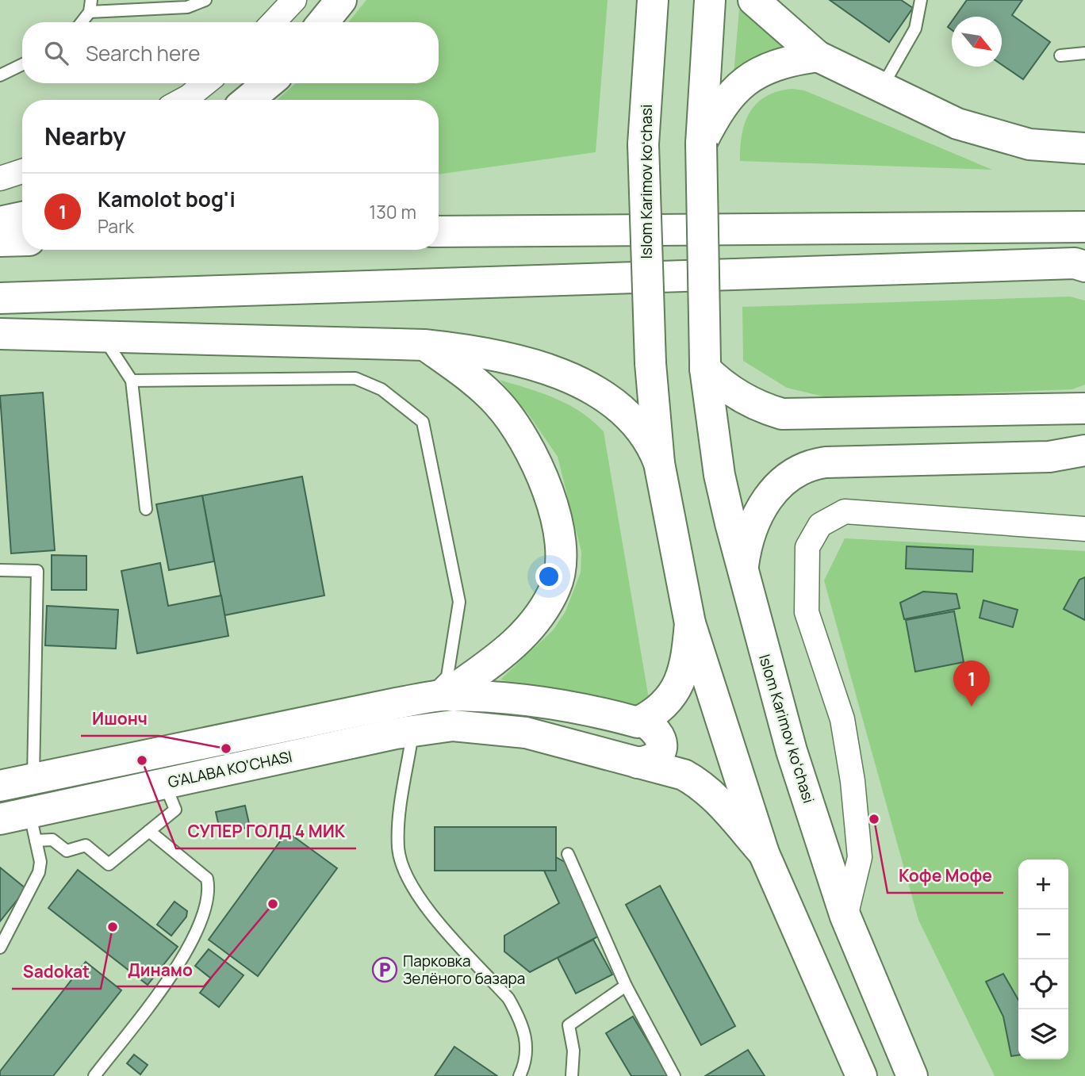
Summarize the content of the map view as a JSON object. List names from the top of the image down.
{
  "streets": {
    "main road": ["Islom Karimov koʻchasi", "G'ALABA KO'CHASI"]
  },
  "places": {
    "other": [
      "Ишонч",
      "СУПЕР ГОЛД 4 МИК",
      "Кофе Мофе",
      "Динамо",
      "Sadokat"
    ],
    "parking": ["Парковка Зелёного базара"]
  },
  "north": "bottom right",
  "page": {
    "search": "Search here",
    "heading": "Nearby",
    "list": [
      {
        "mark": "1",
        "name": "Kamolot bog'i",
        "note": "Park",
        "value": "130 m"
      }
    ],
    "pins": "1",
    "map_buttons": ["+", "−"]
  }
}
